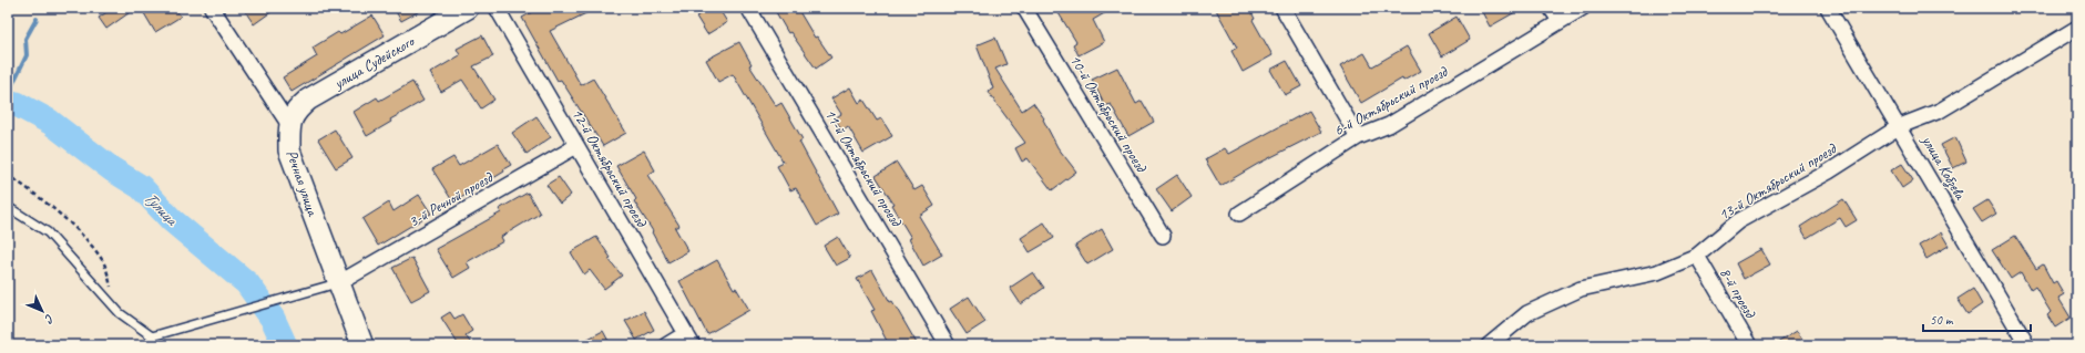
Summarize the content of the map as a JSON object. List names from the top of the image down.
{
  "streets": {
    "street": [
      "улица Судейского",
      "6-й Октябрьский проезд",
      "10-й Октябрьский проезд",
      "12-й Октябрьский проезд",
      "11-й Октябрьский проезд",
      "улица Кобзева",
      "13-й Октябрьский проезд",
      "Речная улица",
      "3-й Речной проезд",
      "8-й проезд"
    ]
  },
  "crossings": [
    ["улица Судейского", "Речная улица"],
    ["12-й Октябрьский проезд", "3-й Речной проезд"],
    ["улица Кобзева", "13-й Октябрьский проезд"],
    ["13-й Октябрьский проезд", "8-й проезд"],
    ["Речная улица", "3-й Речной проезд"]
  ],
  "water": ["Тулица"],
  "scale_bar": "50 m",
  "north": "bottom right"
}
